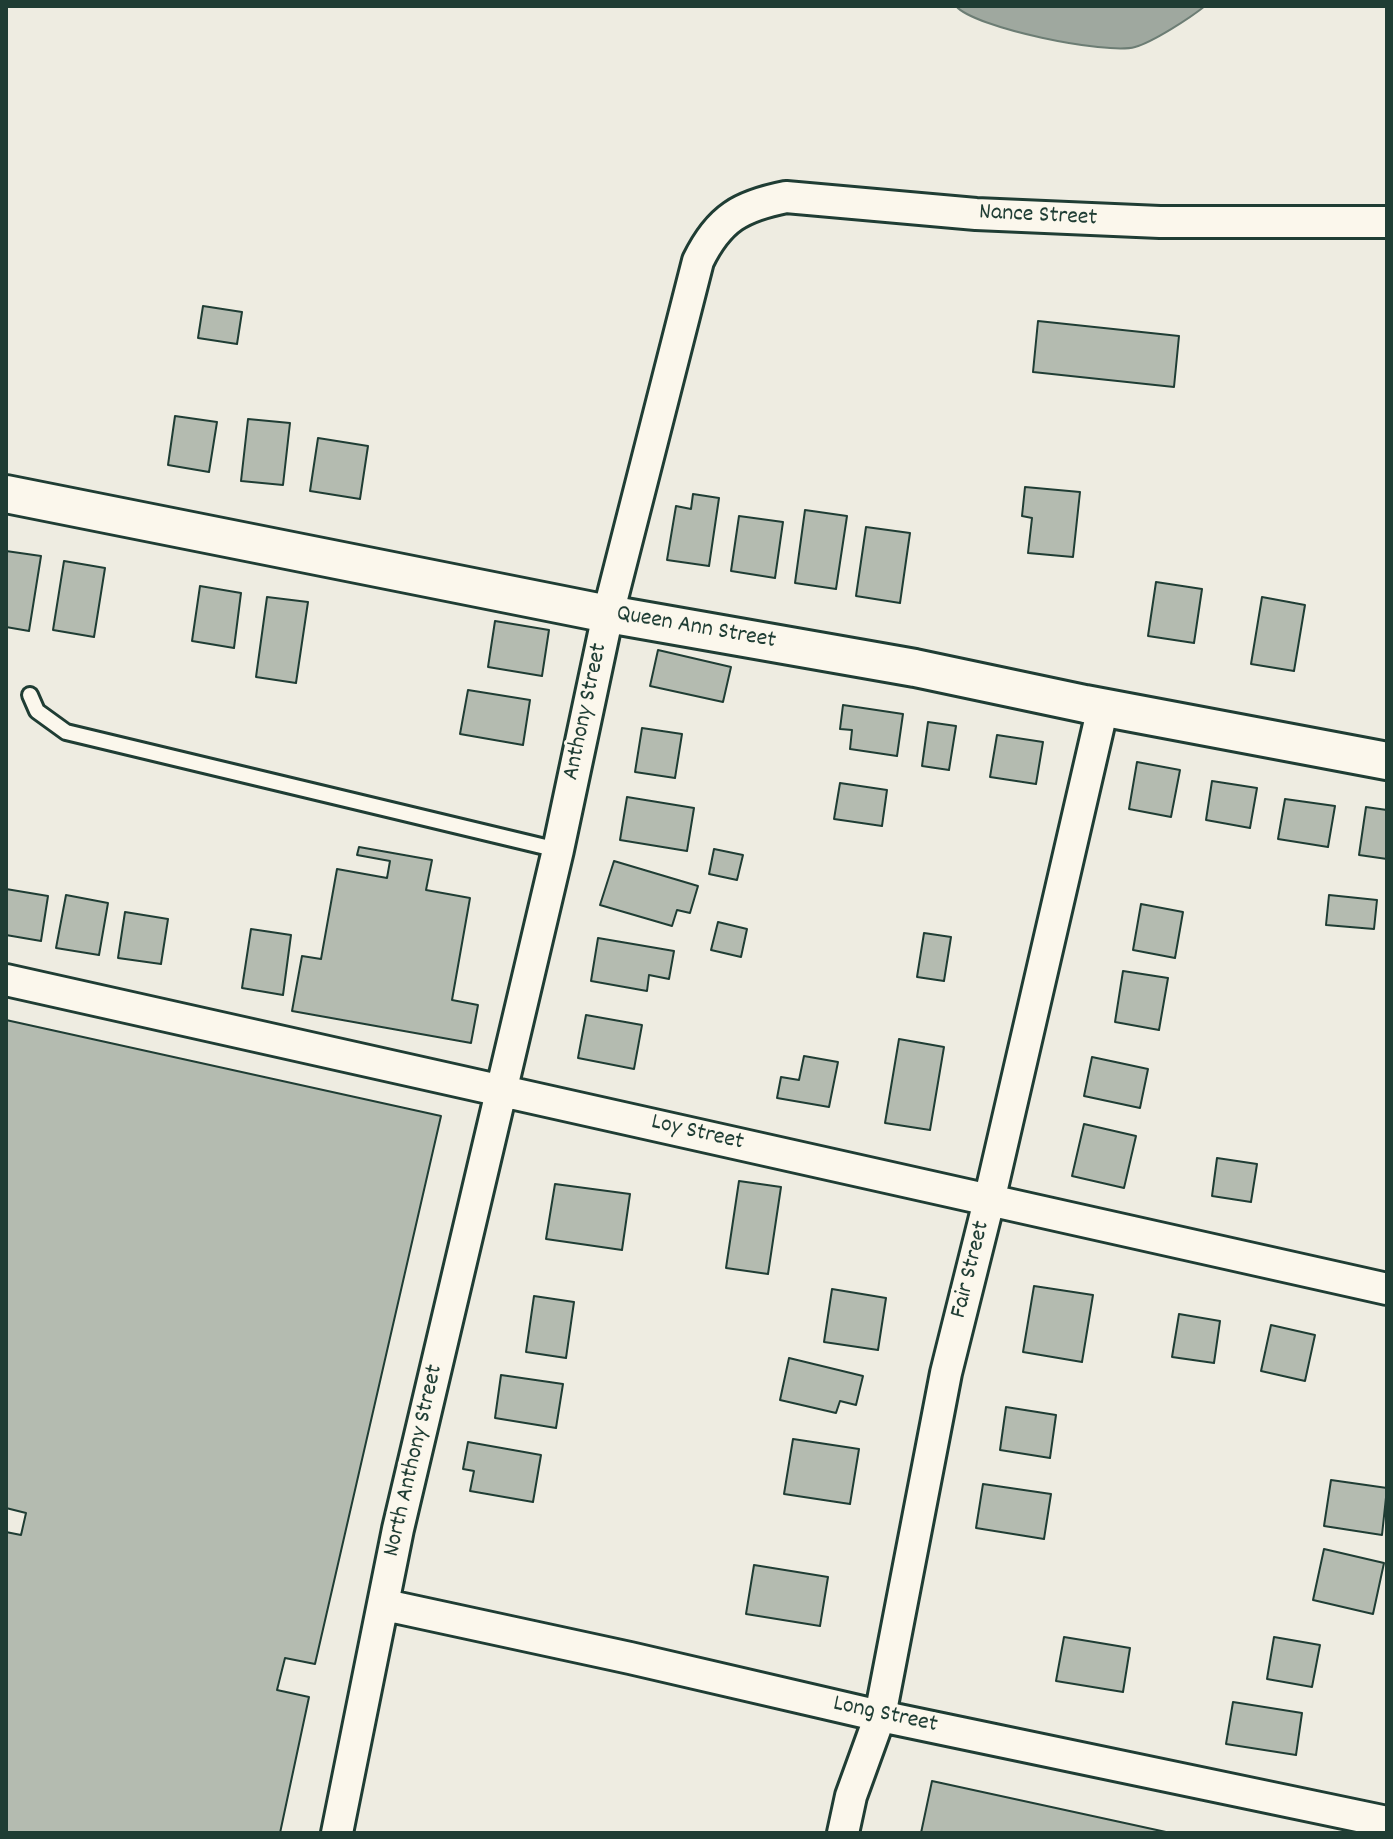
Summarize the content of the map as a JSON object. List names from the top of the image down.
{
  "streets": {
    "street": [
      "Nance Street",
      "Queen Ann Street",
      "Anthony Street",
      "Loy Street",
      "Fair Street",
      "North Anthony Street",
      "Long Street"
    ]
  },
  "crossings": [
    ["Nance Street", "Anthony Street"],
    ["Queen Ann Street", "Anthony Street"],
    ["Queen Ann Street", "Fair Street"],
    ["Anthony Street", "Loy Street"],
    ["Anthony Street", "North Anthony Street"],
    ["Loy Street", "Fair Street"],
    ["Loy Street", "North Anthony Street"],
    ["Fair Street", "Long Street"],
    ["North Anthony Street", "Long Street"]
  ]
}
